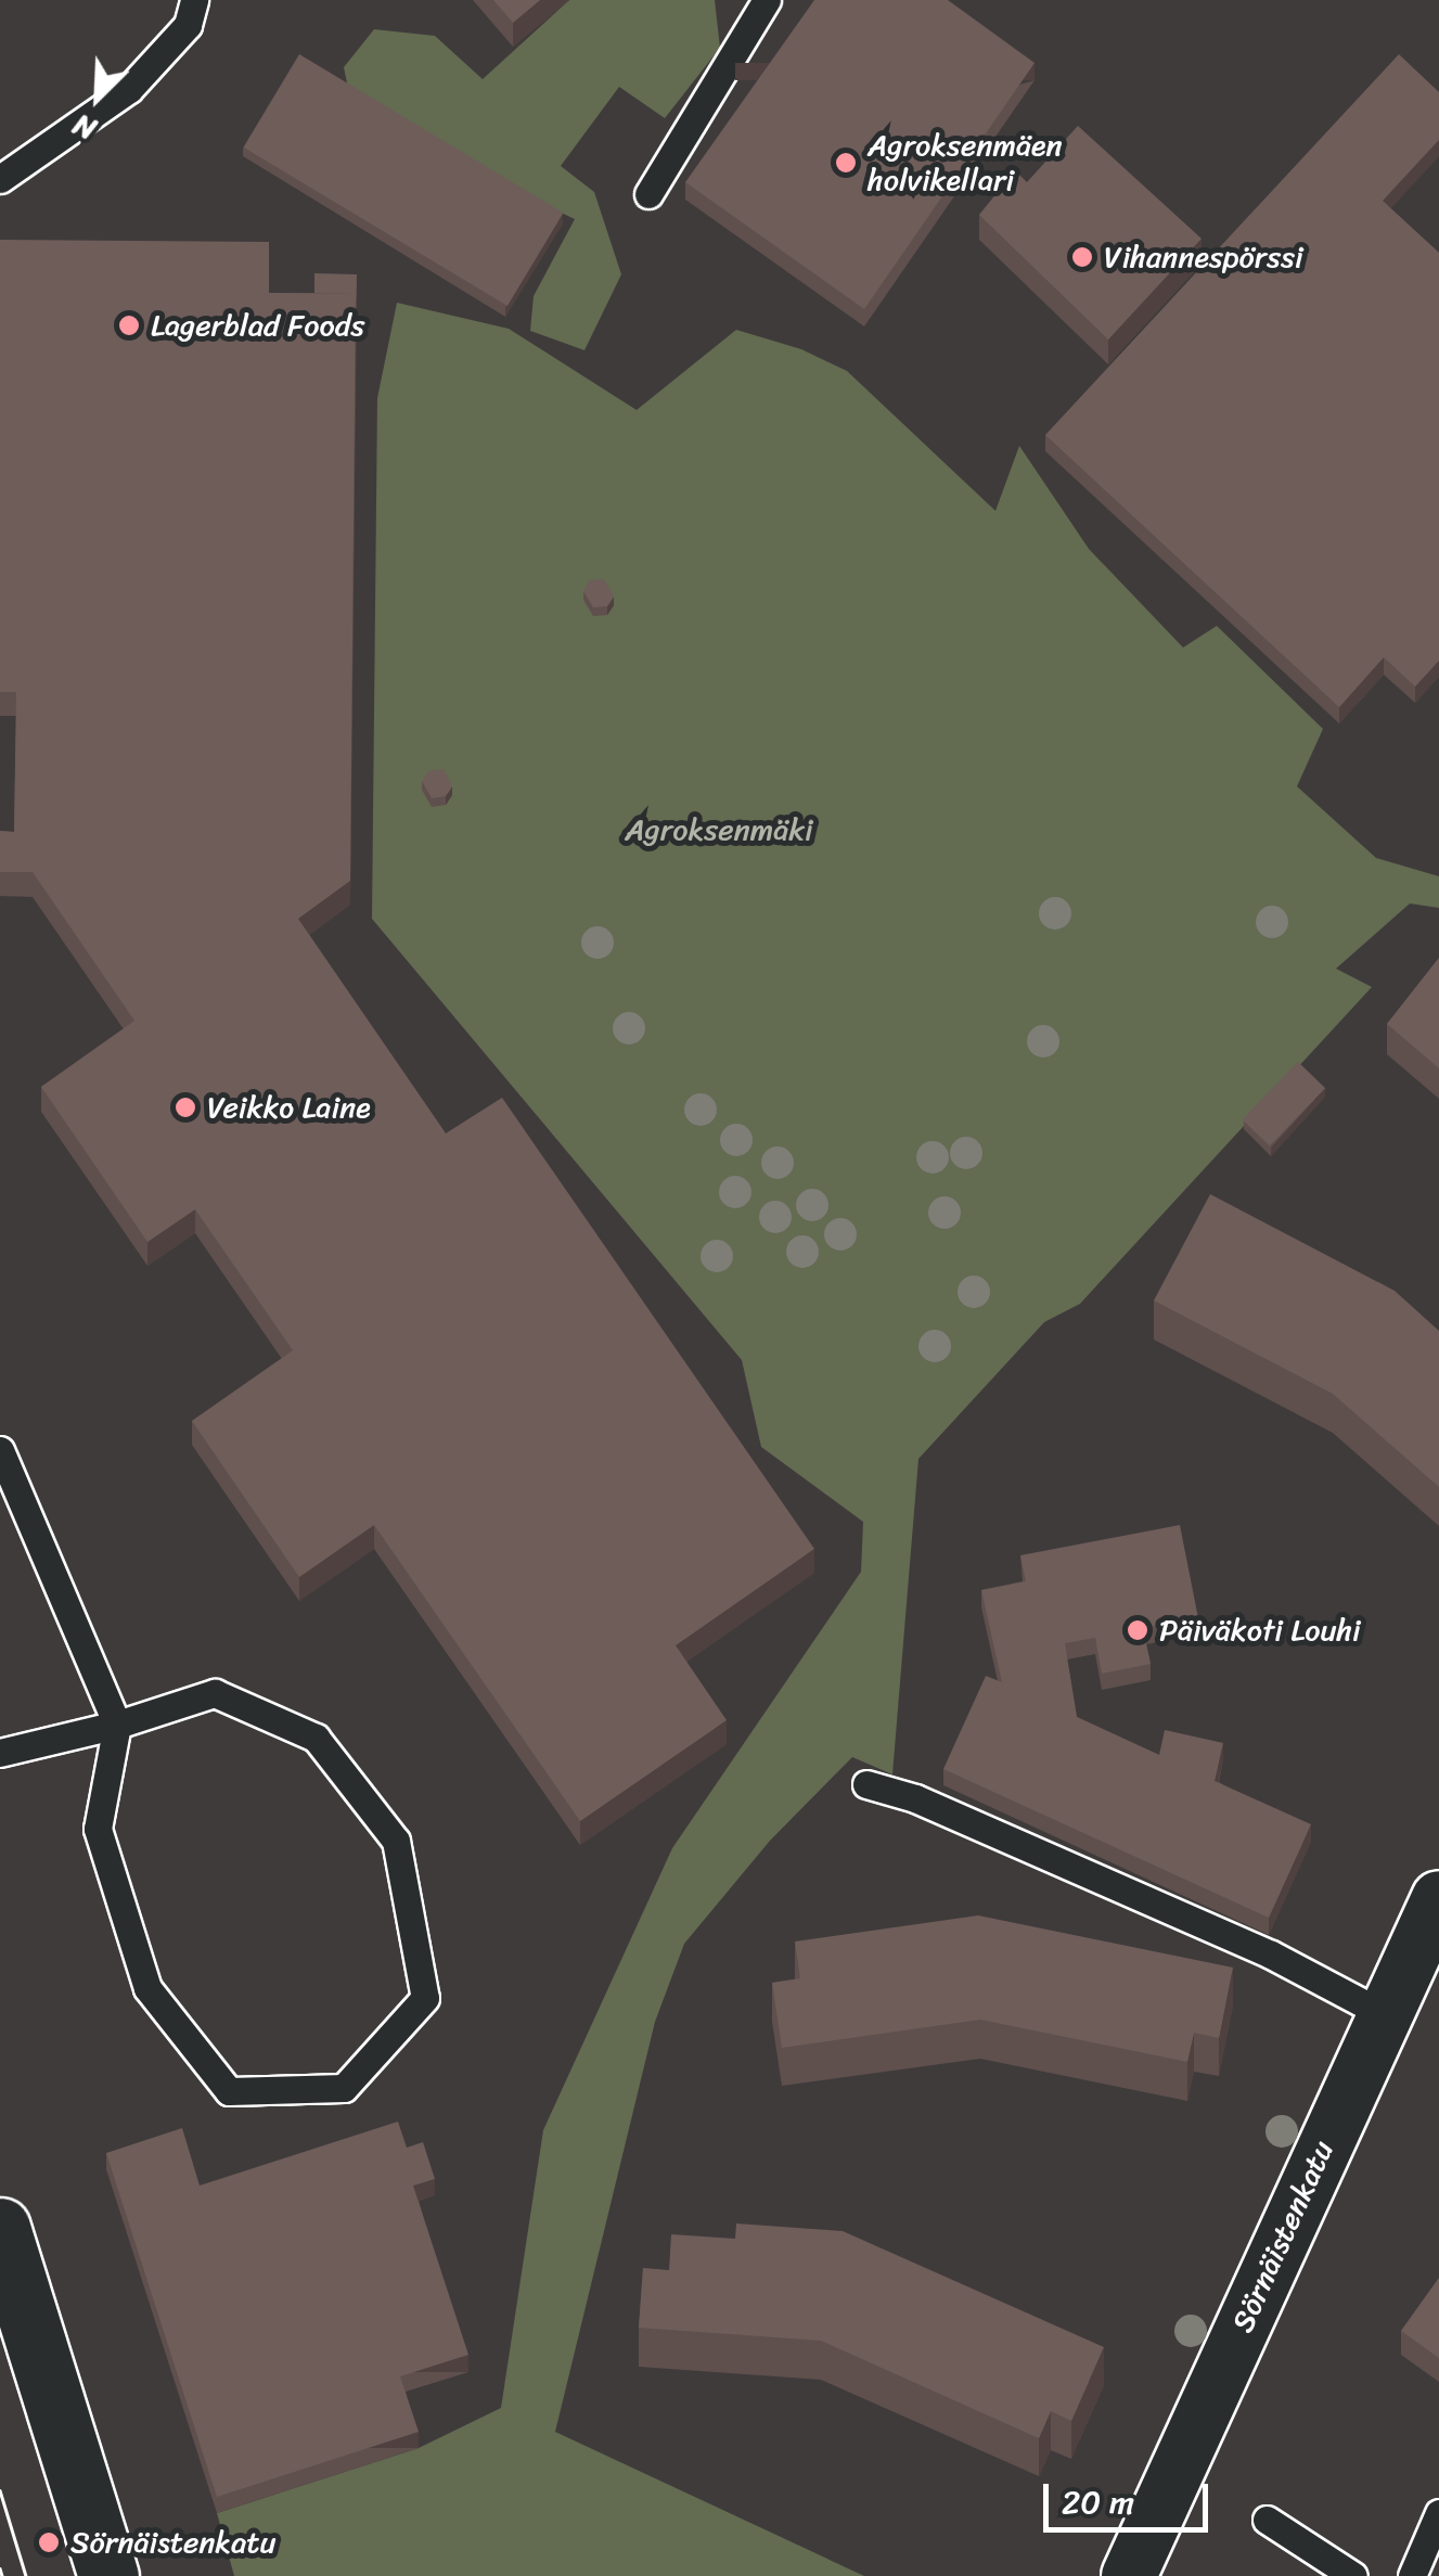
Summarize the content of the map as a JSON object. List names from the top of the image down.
{
  "streets": {
    "street": ["Sörnäistenkatu"]
  },
  "parks": ["Agroksenmäki"],
  "places": [
    "Agroksenmäen holvikellari",
    "Vihannespörssi",
    "Lagerblad Foods",
    "Veikko Laine",
    "Päiväkoti Louhi",
    "Sörnäistenkatu"
  ],
  "scale_bar": "20 m",
  "north": "bottom left"
}
